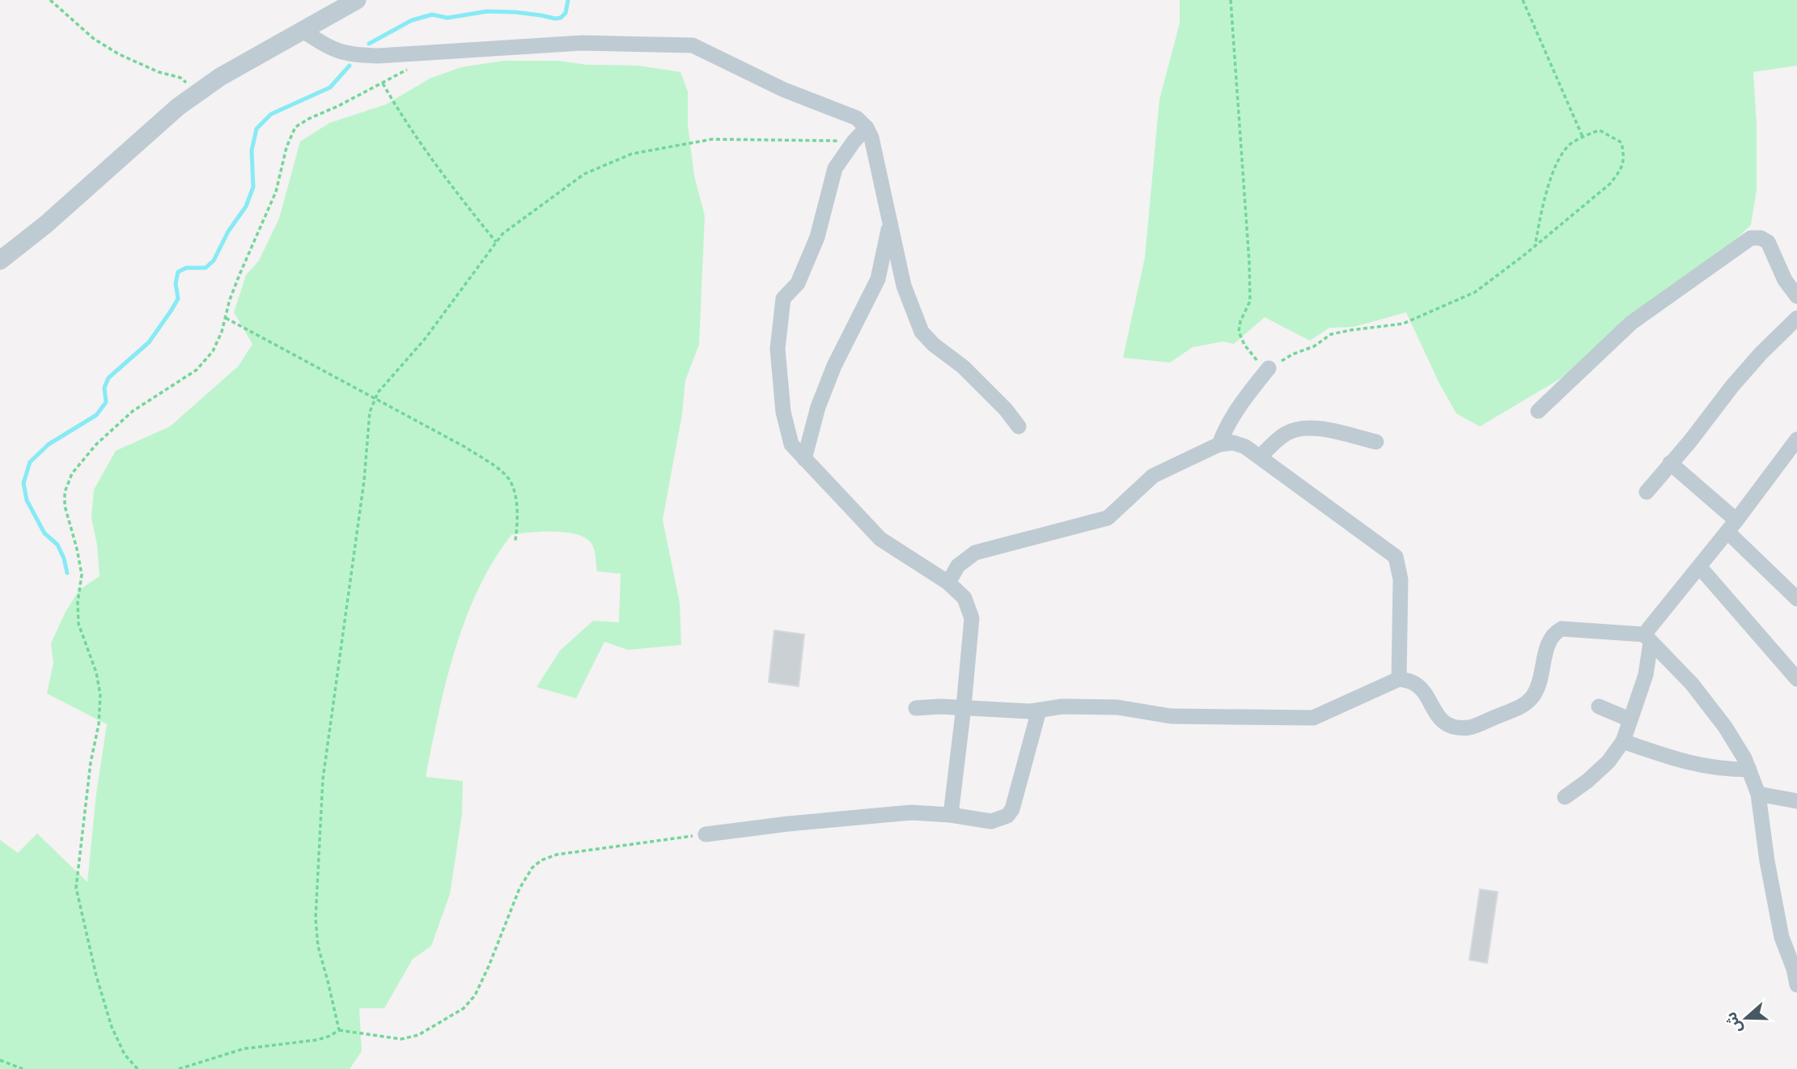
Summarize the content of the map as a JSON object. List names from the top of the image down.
{
  "north": "left"
}
